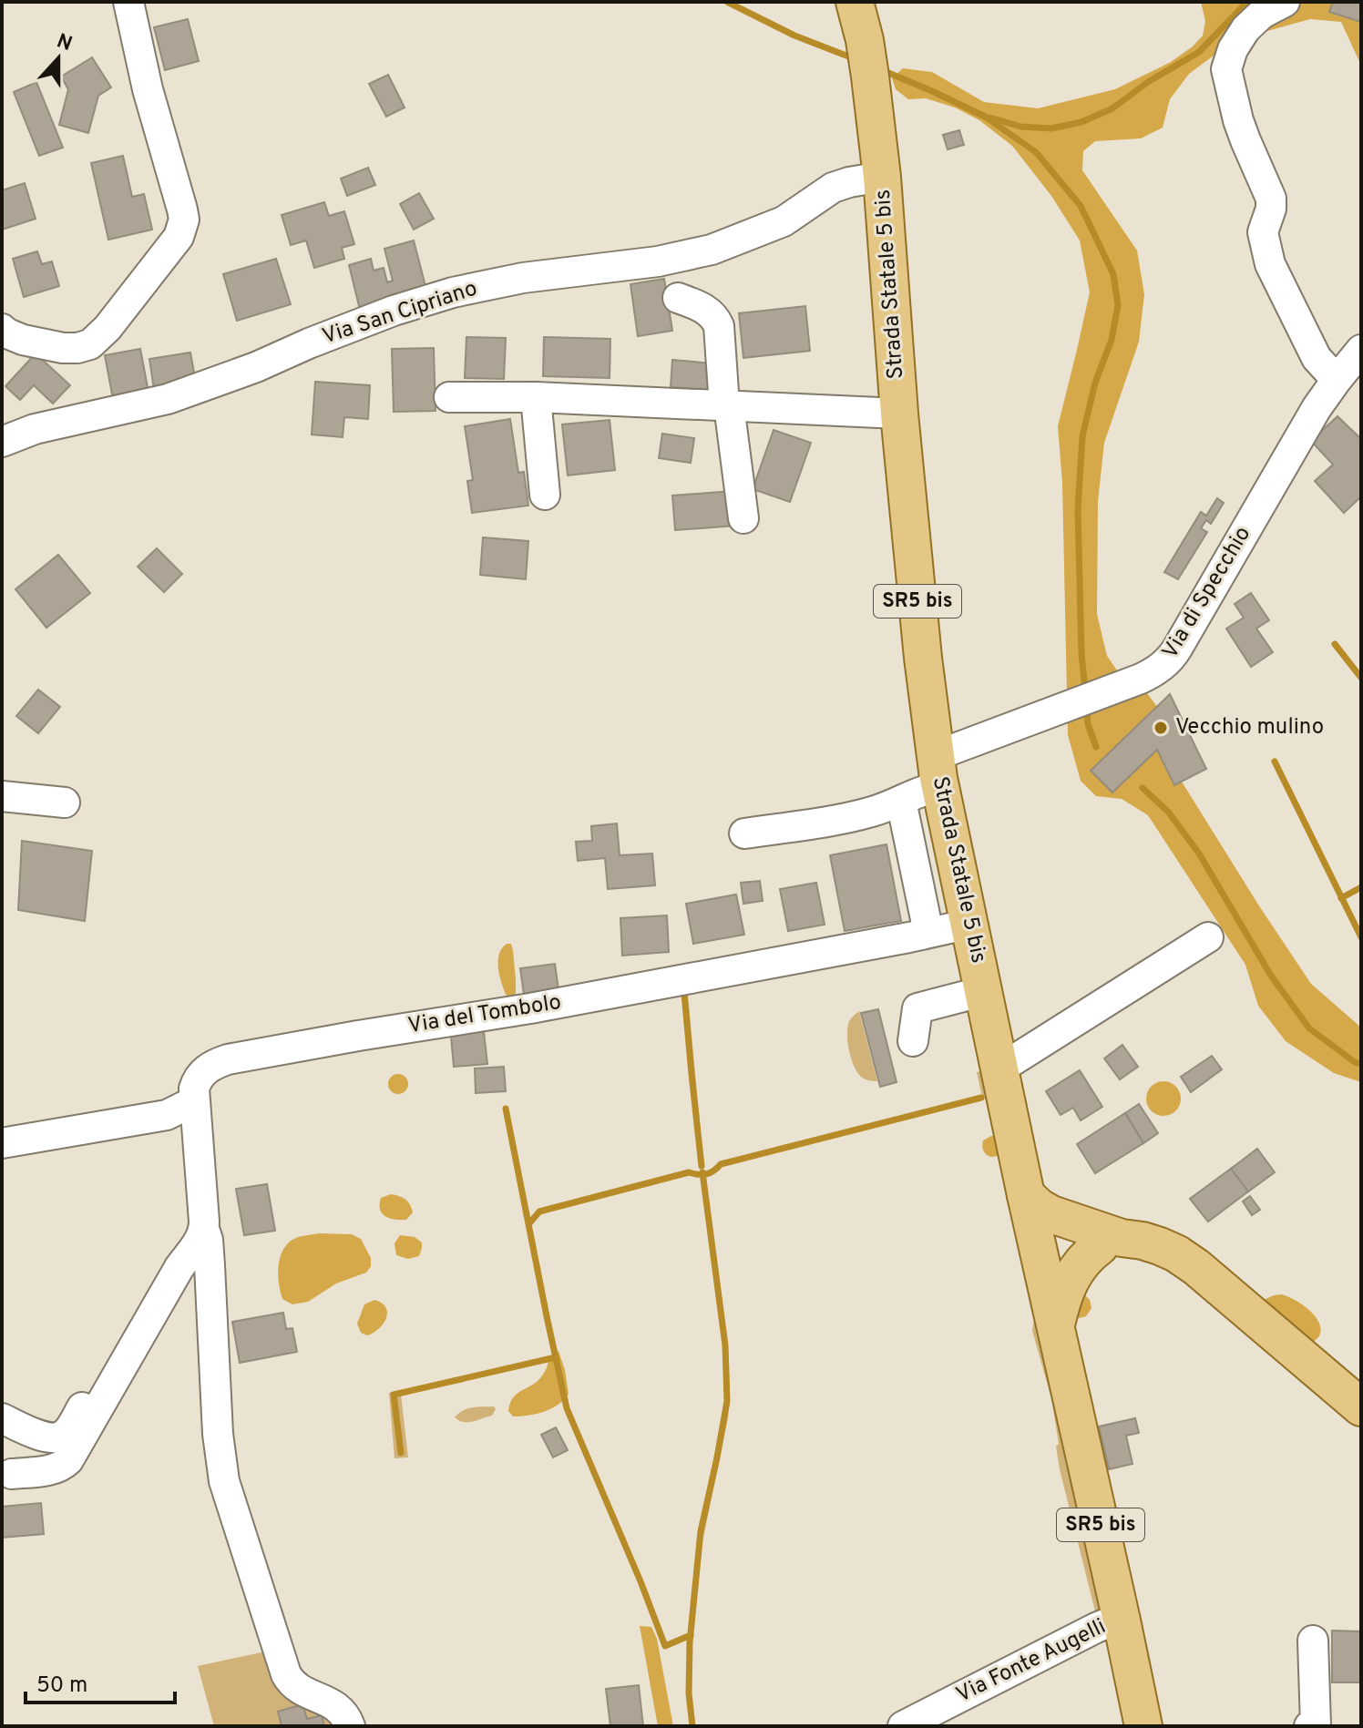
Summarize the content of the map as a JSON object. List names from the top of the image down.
{
  "streets": {
    "main road": ["Strada Statale 5 bis", "SR5 bis"],
    "street": [
      "Via San Cipriano",
      "Via di Specchio",
      "Via del Tombolo",
      "Via Fonte Augelli"
    ]
  },
  "crossings": [
    ["Strada Statale 5 bis", "Via San Cipriano"],
    ["Strada Statale 5 bis", "Via di Specchio"],
    ["Strada Statale 5 bis", "Via del Tombolo"],
    ["Strada Statale 5 bis", "Via Fonte Augelli"]
  ],
  "places": ["Vecchio mulino"],
  "scale_bar": "50 m",
  "north": "top"
}
